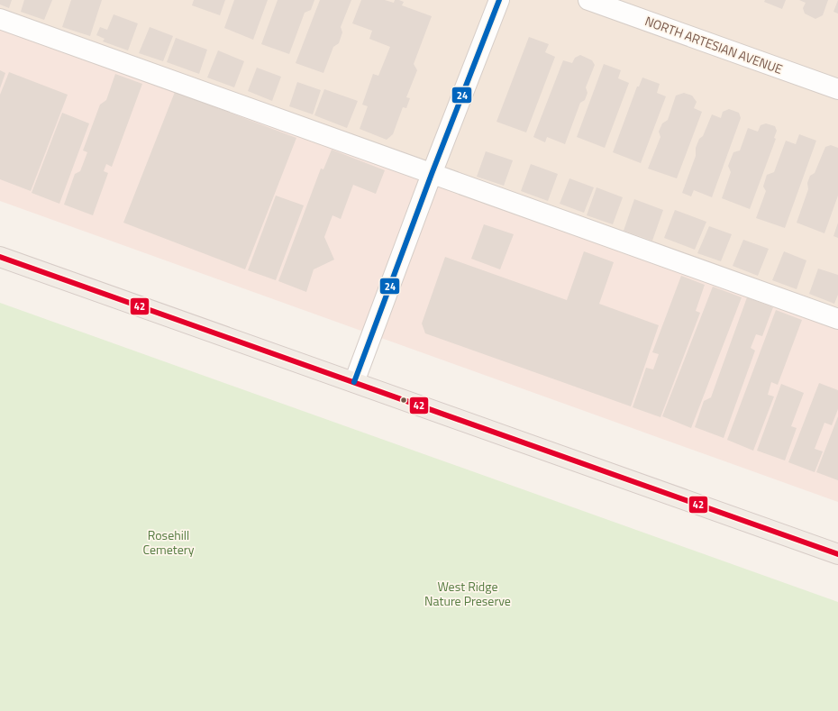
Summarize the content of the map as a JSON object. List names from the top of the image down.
{
  "streets": {
    "street": ["NORTH ARTESIAN AVENUE"]
  },
  "parks": ["Rosehill Cemetery", "West Ridge Nature Preserve"],
  "lines": ["transit line 24", "transit line 42"]
}
